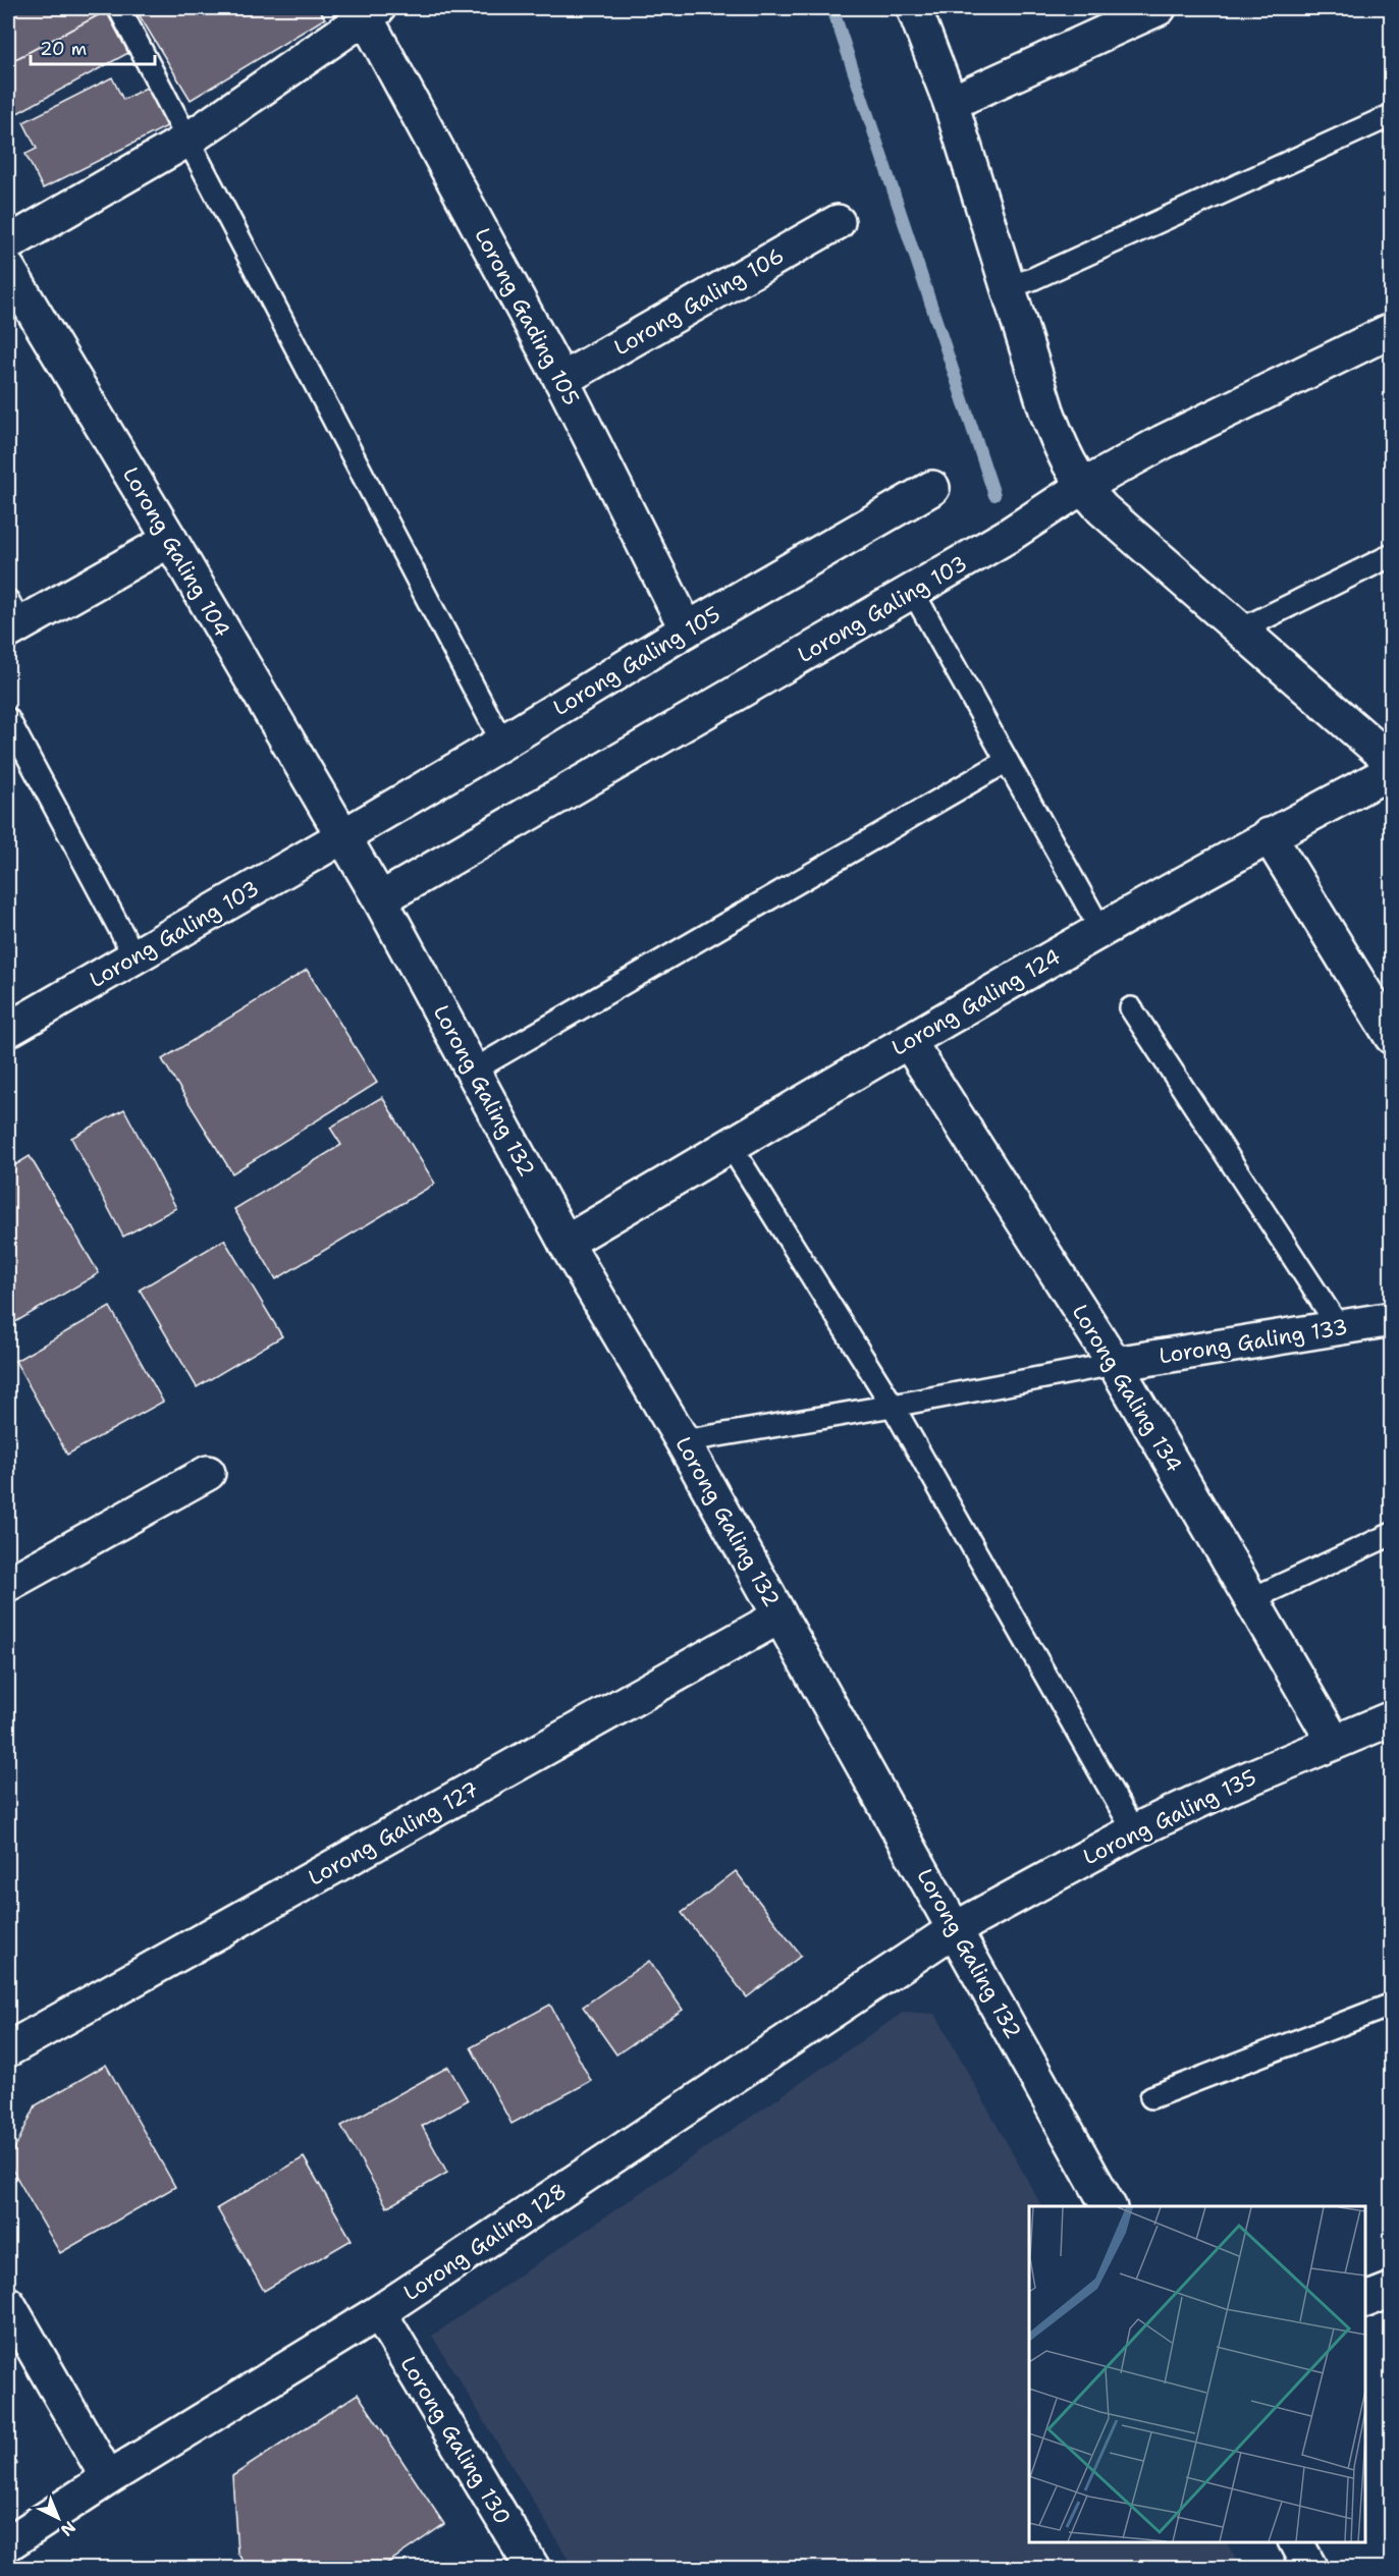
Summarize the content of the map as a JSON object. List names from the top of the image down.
{
  "streets": {
    "street": [
      "Lorong Galing 106",
      "Lorong Gading 105",
      "Lorong Galing 104",
      "Lorong Galing 103",
      "Lorong Galing 105",
      "Lorong Galing 124",
      "Lorong Galing 132",
      "Lorong Galing 133",
      "Lorong Galing 134",
      "Lorong Galing 135",
      "Lorong Galing 127",
      "Lorong Galing 128",
      "Lorong Galing 130"
    ]
  },
  "crossings": [
    ["Lorong Galing 106", "Lorong Gading 105"],
    ["Lorong Gading 105", "Lorong Galing 105"],
    ["Lorong Galing 104", "Lorong Galing 103"],
    ["Lorong Galing 104", "Lorong Galing 105"],
    ["Lorong Galing 104", "Lorong Galing 132"],
    ["Lorong Galing 103", "Lorong Galing 105"],
    ["Lorong Galing 103", "Lorong Galing 132"],
    ["Lorong Galing 105", "Lorong Galing 132"],
    ["Lorong Galing 124", "Lorong Galing 132"],
    ["Lorong Galing 124", "Lorong Galing 134"],
    ["Lorong Galing 132", "Lorong Galing 135"],
    ["Lorong Galing 132", "Lorong Galing 127"],
    ["Lorong Galing 132", "Lorong Galing 128"],
    ["Lorong Galing 133", "Lorong Galing 134"],
    ["Lorong Galing 134", "Lorong Galing 135"],
    ["Lorong Galing 135", "Lorong Galing 128"],
    ["Lorong Galing 128", "Lorong Galing 130"]
  ],
  "scale_bar": "20 m",
  "north": "bottom right"
}
